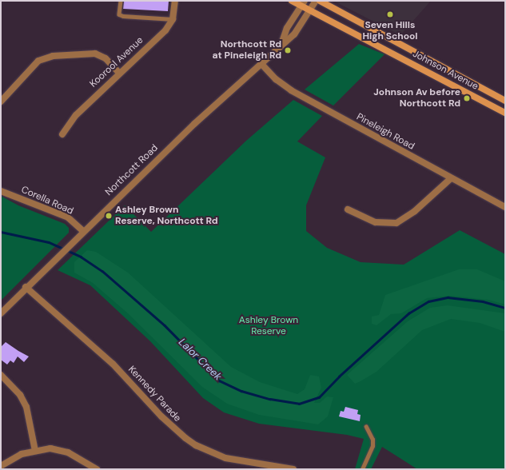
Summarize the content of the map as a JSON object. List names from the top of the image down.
{
  "streets": {
    "main road": ["Johnson Avenue"],
    "street": [
      "Koorool Avenue",
      "Pineleigh Road",
      "Northcott Road",
      "Corella Road",
      "Kennedy Parade"
    ]
  },
  "crossings": [
    ["Johnson Avenue", "Northcott Road"],
    ["Pineleigh Road", "Northcott Road"],
    ["Northcott Road", "Corella Road"],
    ["Northcott Road", "Kennedy Parade"]
  ],
  "water": ["Lalor Creek"],
  "parks": ["Ashley Brown Reserve"],
  "places": [
    "Seven Hills High School",
    "Northcott Rd at Pineleigh Rd",
    "Johnson Av before Northcott Rd",
    "Ashley Brown Reserve, Northcott Rd"
  ]
}
